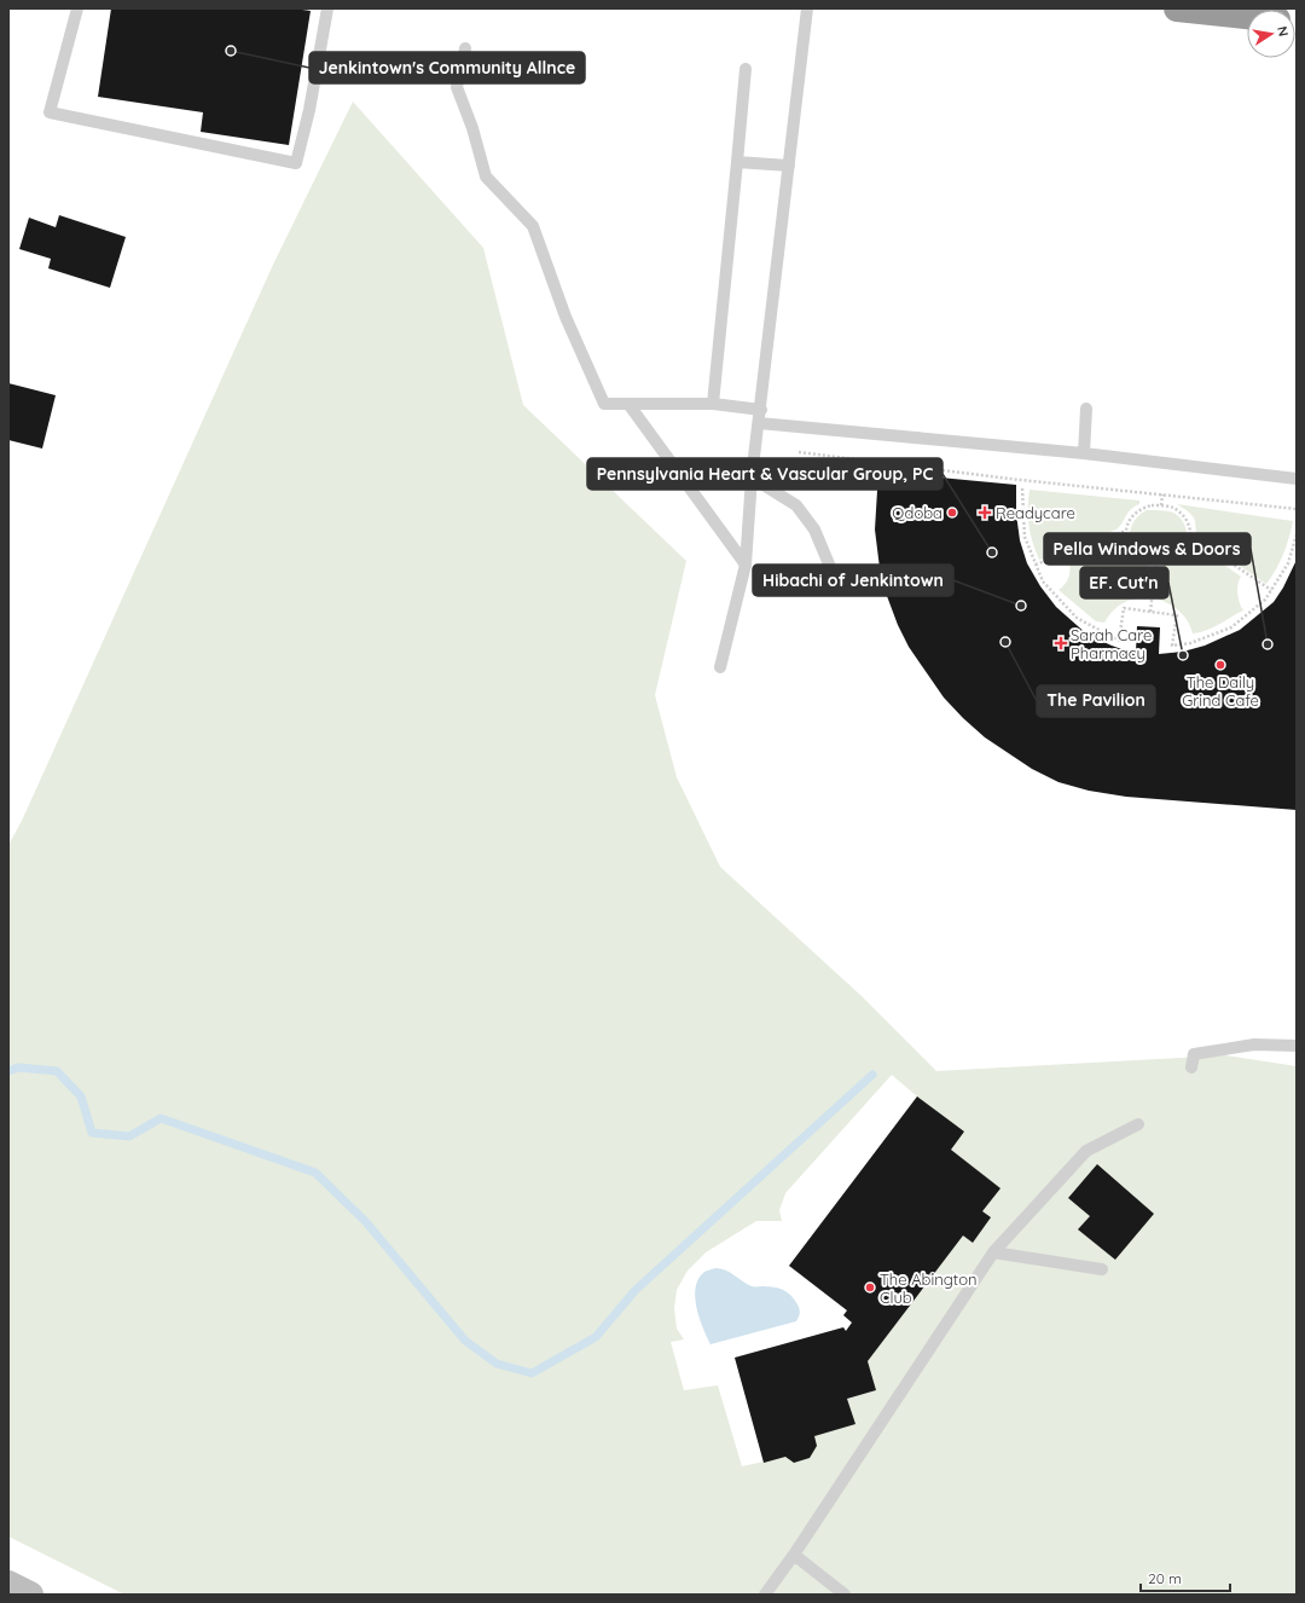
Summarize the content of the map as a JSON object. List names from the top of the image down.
{
  "places": {
    "other": [
      "Jenkintown's Community Allnce",
      "Qdoba",
      "Pennsylvania Heart & Vascular Group, PC",
      "Hibachi of Jenkintown",
      "The Pavilion",
      "Pella Windows & Doors",
      "EF. Cut'n",
      "The Daily Grind Cafe",
      "The Abington Club"
    ],
    "health": ["Readycare", "Sarah Care Pharmacy"]
  },
  "scale_bar": "20 m",
  "north": "right"
}
